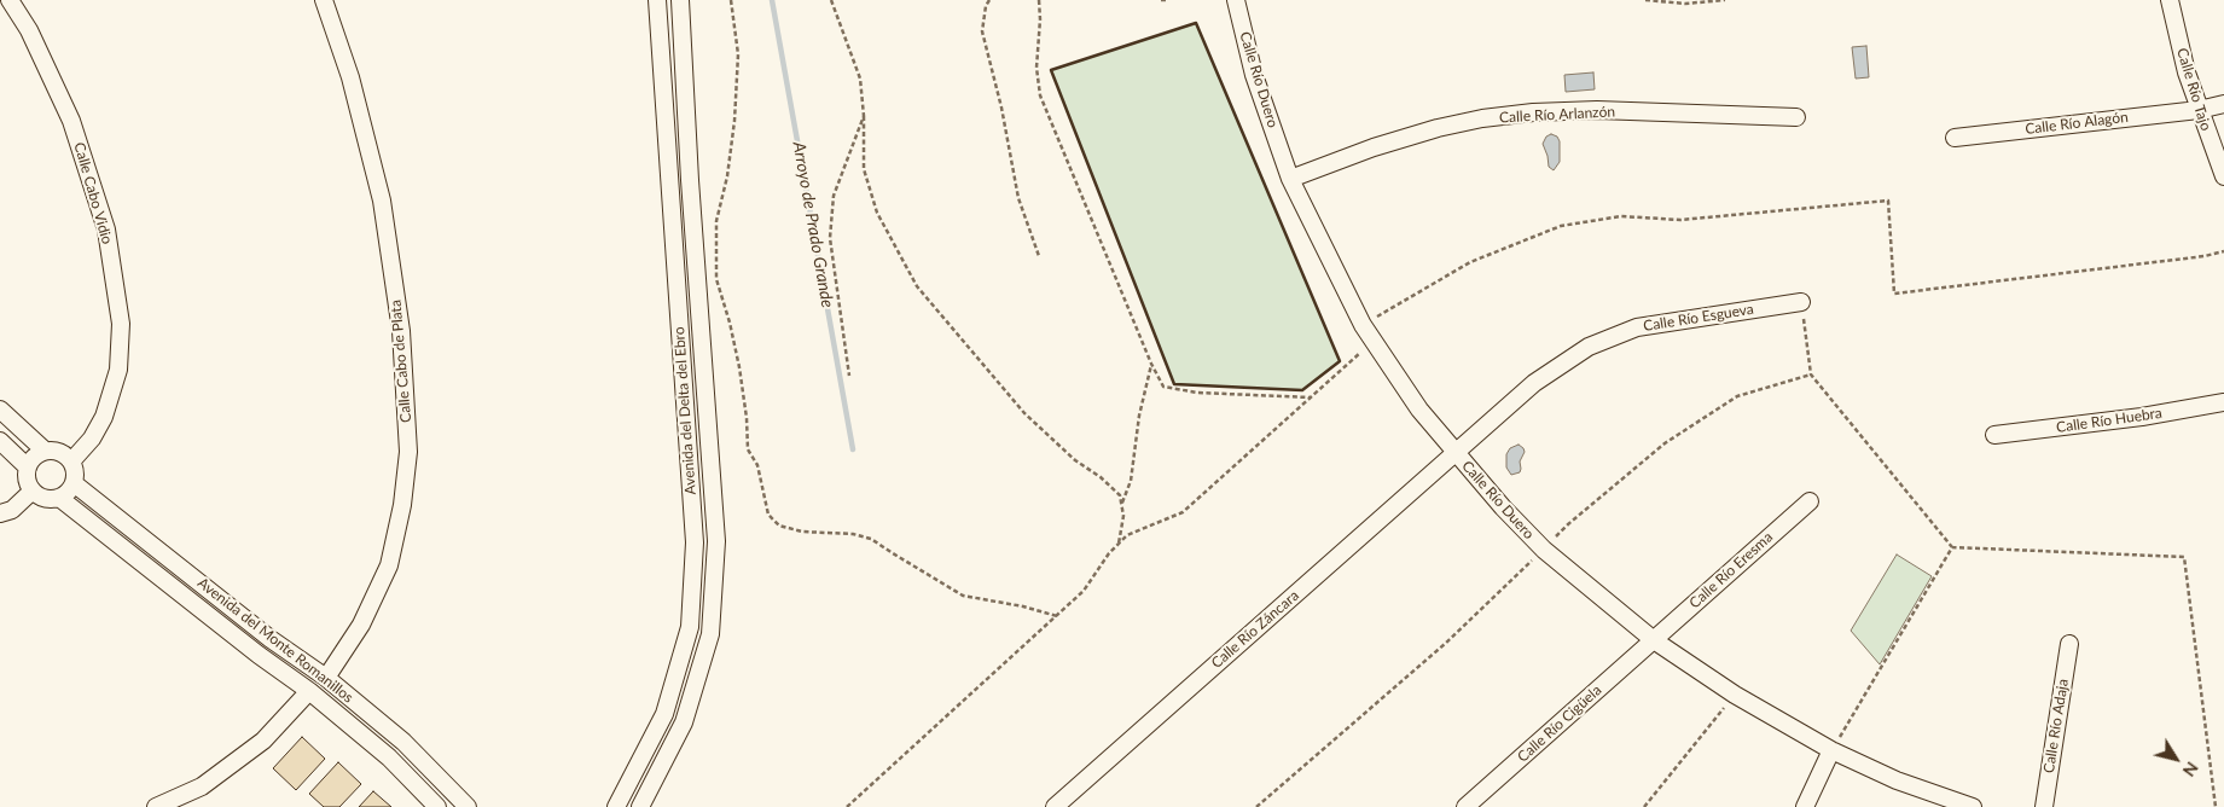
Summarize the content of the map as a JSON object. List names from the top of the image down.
{
  "streets": {
    "street": [
      "Calle Río Duero",
      "Calle Río Tajo",
      "Calle Río Arlanzón",
      "Calle Río Alagón",
      "Calle Cabo Vidio",
      "Calle Río Esgueva",
      "Calle Cabo de Plata",
      "Avenida del Delta del Ebro",
      "Calle Río Huebra",
      "Calle Río Eresma",
      "Calle Río Záncara",
      "Avenida del Monte Romanillos",
      "Calle Río Cigüela",
      "Calle Río Adaja"
    ]
  },
  "crossings": [
    ["Calle Río Duero", "Calle Río Arlanzón"],
    ["Calle Río Duero", "Calle Río Esgueva"],
    ["Calle Río Duero", "Calle Río Eresma"],
    ["Calle Río Duero", "Calle Río Záncara"],
    ["Calle Río Duero", "Calle Río Cigüela"],
    ["Calle Río Tajo", "Calle Río Alagón"],
    ["Calle Cabo Vidio", "Avenida del Monte Romanillos"],
    ["Calle Río Esgueva", "Calle Río Záncara"],
    ["Calle Cabo de Plata", "Avenida del Monte Romanillos"],
    ["Calle Río Eresma", "Calle Río Cigüela"]
  ],
  "water": ["Arroyo de Prado Grande"],
  "north": "bottom right"
}
